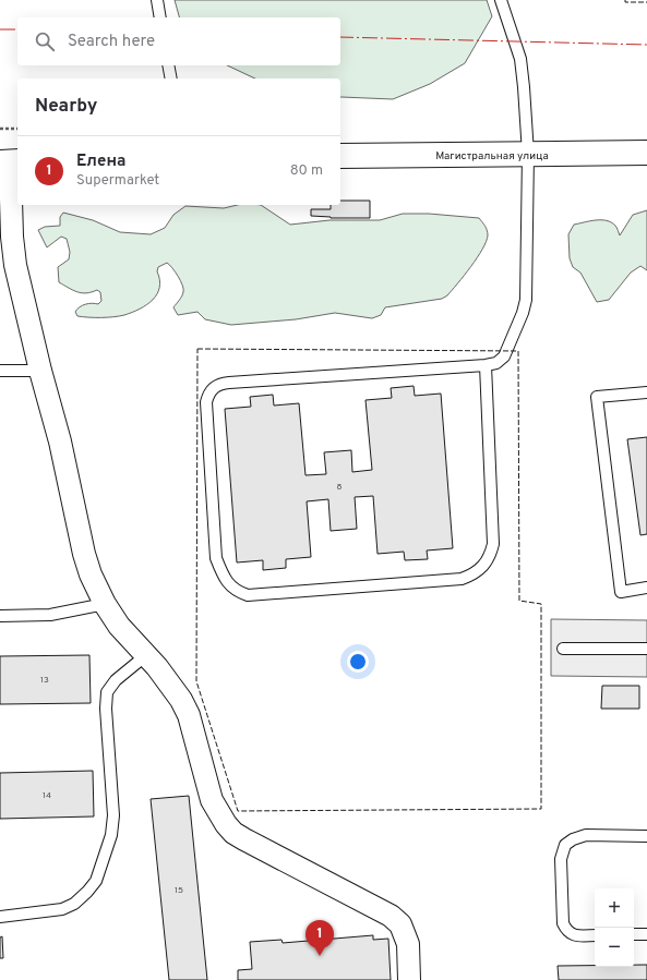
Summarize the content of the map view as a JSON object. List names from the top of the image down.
{
  "streets": {
    "main road": ["Магистральная улица"]
  },
  "house_numbers": [
    "8",
    "13",
    "14",
    "15"
  ],
  "page": {
    "search": "Search here",
    "heading": "Nearby",
    "list": [
      {
        "mark": "1",
        "name": "Елена",
        "note": "Supermarket",
        "value": "80 m"
      }
    ],
    "map_buttons": ["+", "−"],
    "pins": "1"
  }
}
